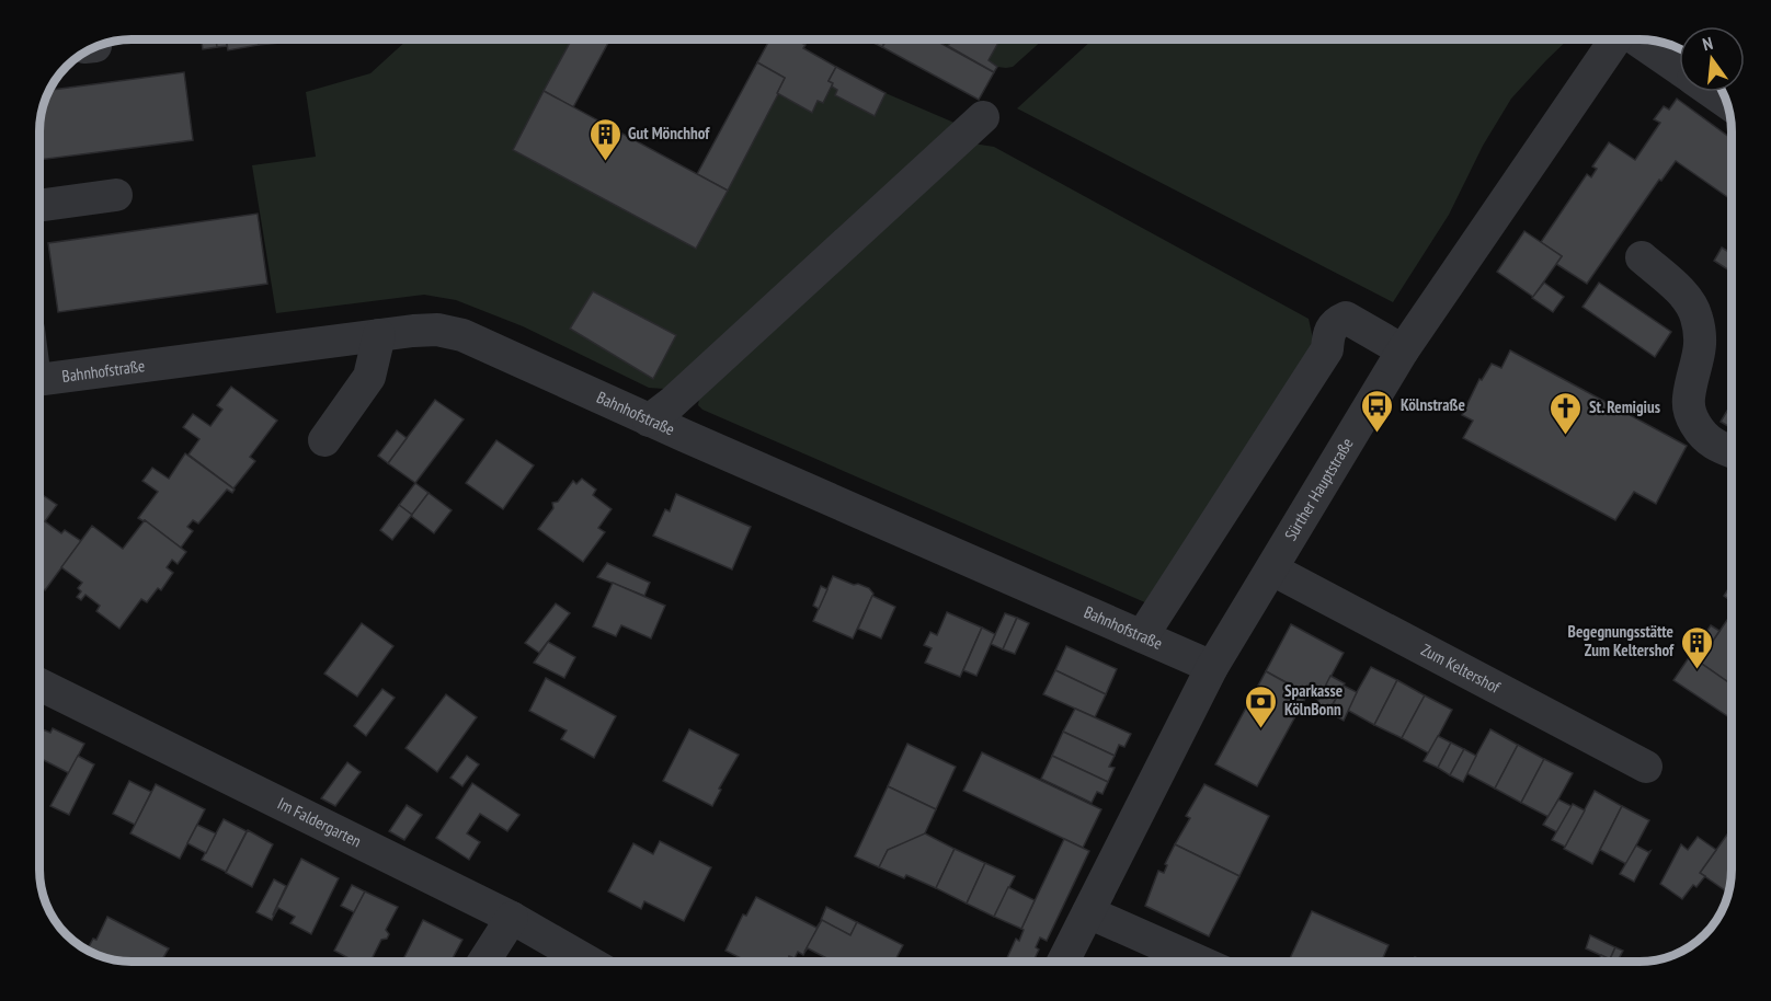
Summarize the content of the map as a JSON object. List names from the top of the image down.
{
  "streets": {
    "street": [
      "Bahnhofstraße",
      "Sürther Hauptstraße",
      "Zum Keltershof",
      "Im Faldergarten"
    ]
  },
  "crossings": [
    ["Bahnhofstraße", "Sürther Hauptstraße"],
    ["Sürther Hauptstraße", "Zum Keltershof"]
  ],
  "places": {
    "building": ["Gut Mönchhof", "Begegnungsstätte Zum Keltershof"],
    "bus stop": ["Kölnstraße"],
    "church": ["St. Remigius"],
    "bank": ["Sparkasse KölnBonn"]
  },
  "north": "top"
}
